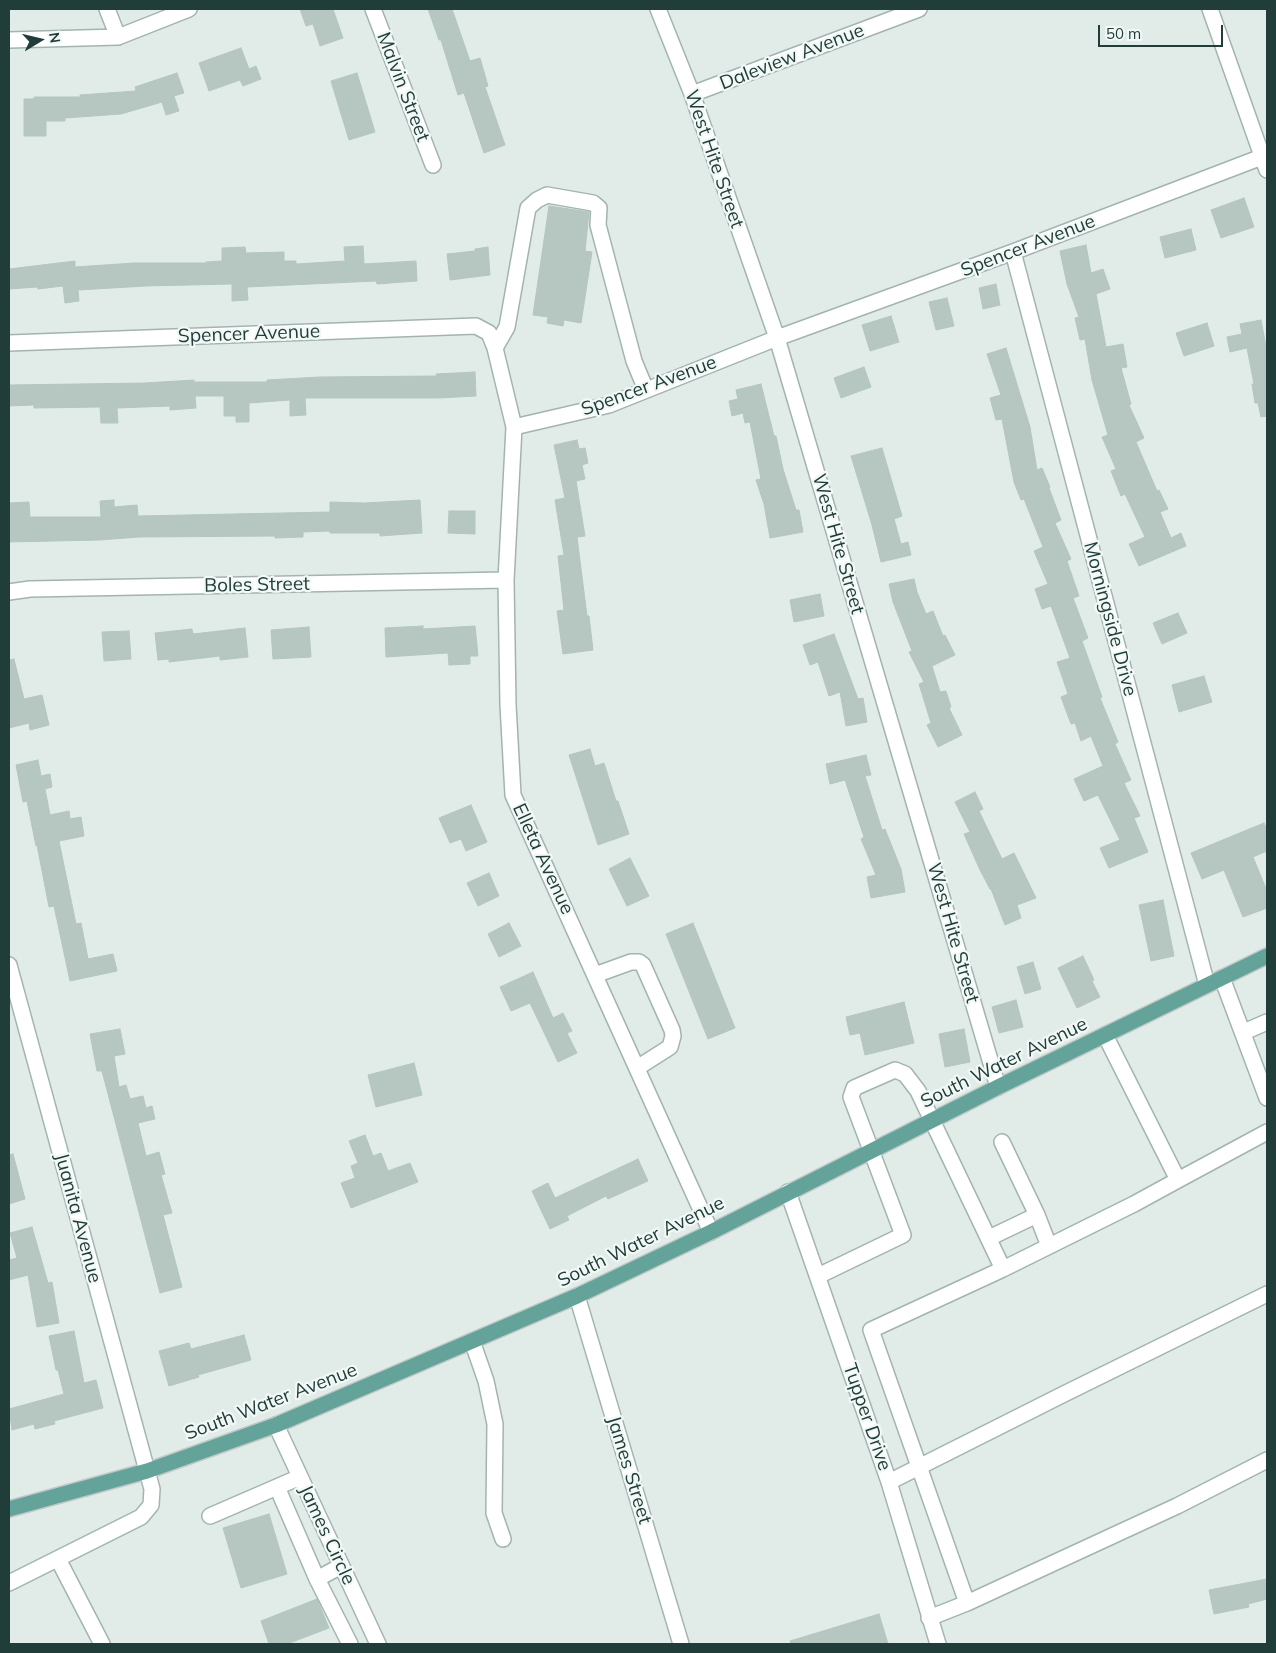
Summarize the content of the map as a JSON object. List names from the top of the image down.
{
  "streets": {
    "main road": ["South Water Avenue"],
    "street": [
      "Daleview Avenue",
      "Malvin Street",
      "West Hite Street",
      "Spencer Avenue",
      "Boles Street",
      "Morningside Drive",
      "Elleta Avenue",
      "Juanita Avenue",
      "Tupper Drive",
      "James Street",
      "James Circle"
    ]
  },
  "crossings": [
    ["Daleview Avenue", "West Hite Street"],
    ["West Hite Street", "Spencer Avenue"],
    ["West Hite Street", "South Water Avenue"],
    ["Spencer Avenue", "Morningside Drive"],
    ["Spencer Avenue", "Elleta Avenue"],
    ["Boles Street", "Elleta Avenue"],
    ["Morningside Drive", "South Water Avenue"],
    ["Elleta Avenue", "South Water Avenue"],
    ["South Water Avenue", "Juanita Avenue"],
    ["South Water Avenue", "Tupper Drive"],
    ["South Water Avenue", "James Street"],
    ["South Water Avenue", "James Circle"]
  ],
  "scale_bar": "50 m",
  "north": "right"
}
